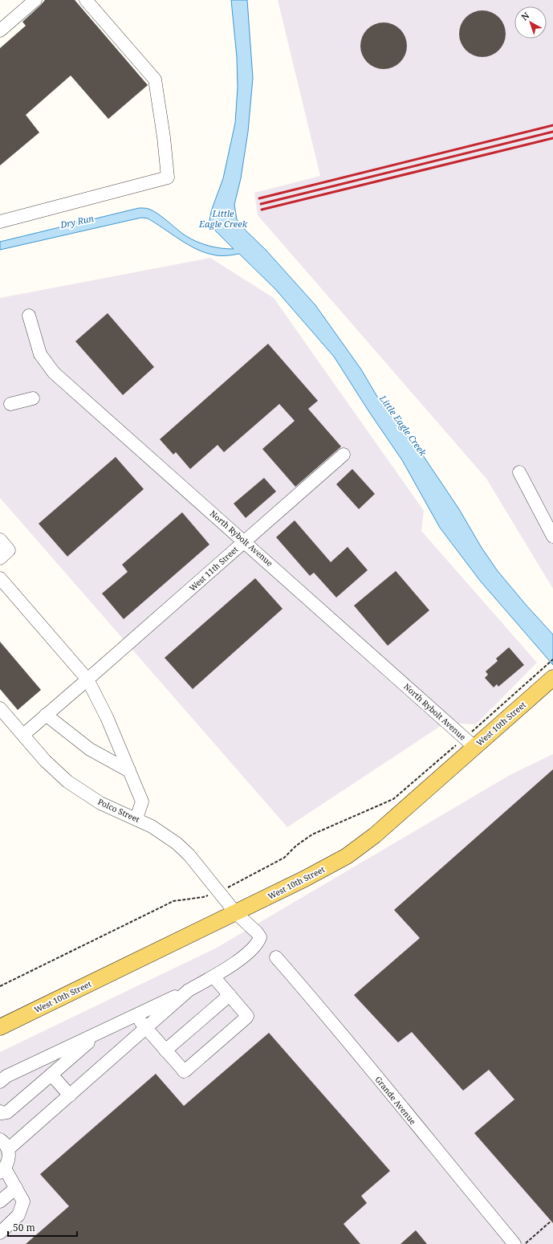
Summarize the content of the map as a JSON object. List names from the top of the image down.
{
  "streets": {
    "main road": ["West 10th Street"],
    "street": [
      "North Rybolt Avenue",
      "West 11th Street",
      "Polco Street",
      "Grande Avenue"
    ]
  },
  "crossings": [
    ["North Rybolt Avenue", "West 11th Street"],
    ["North Rybolt Avenue", "West 10th Street"],
    ["West 11th Street", "Polco Street"],
    ["West 10th Street", "Polco Street"]
  ],
  "water": ["Little Eagle Creek", "Dry Run"],
  "scale_bar": "50 m",
  "north": "top left"
}
